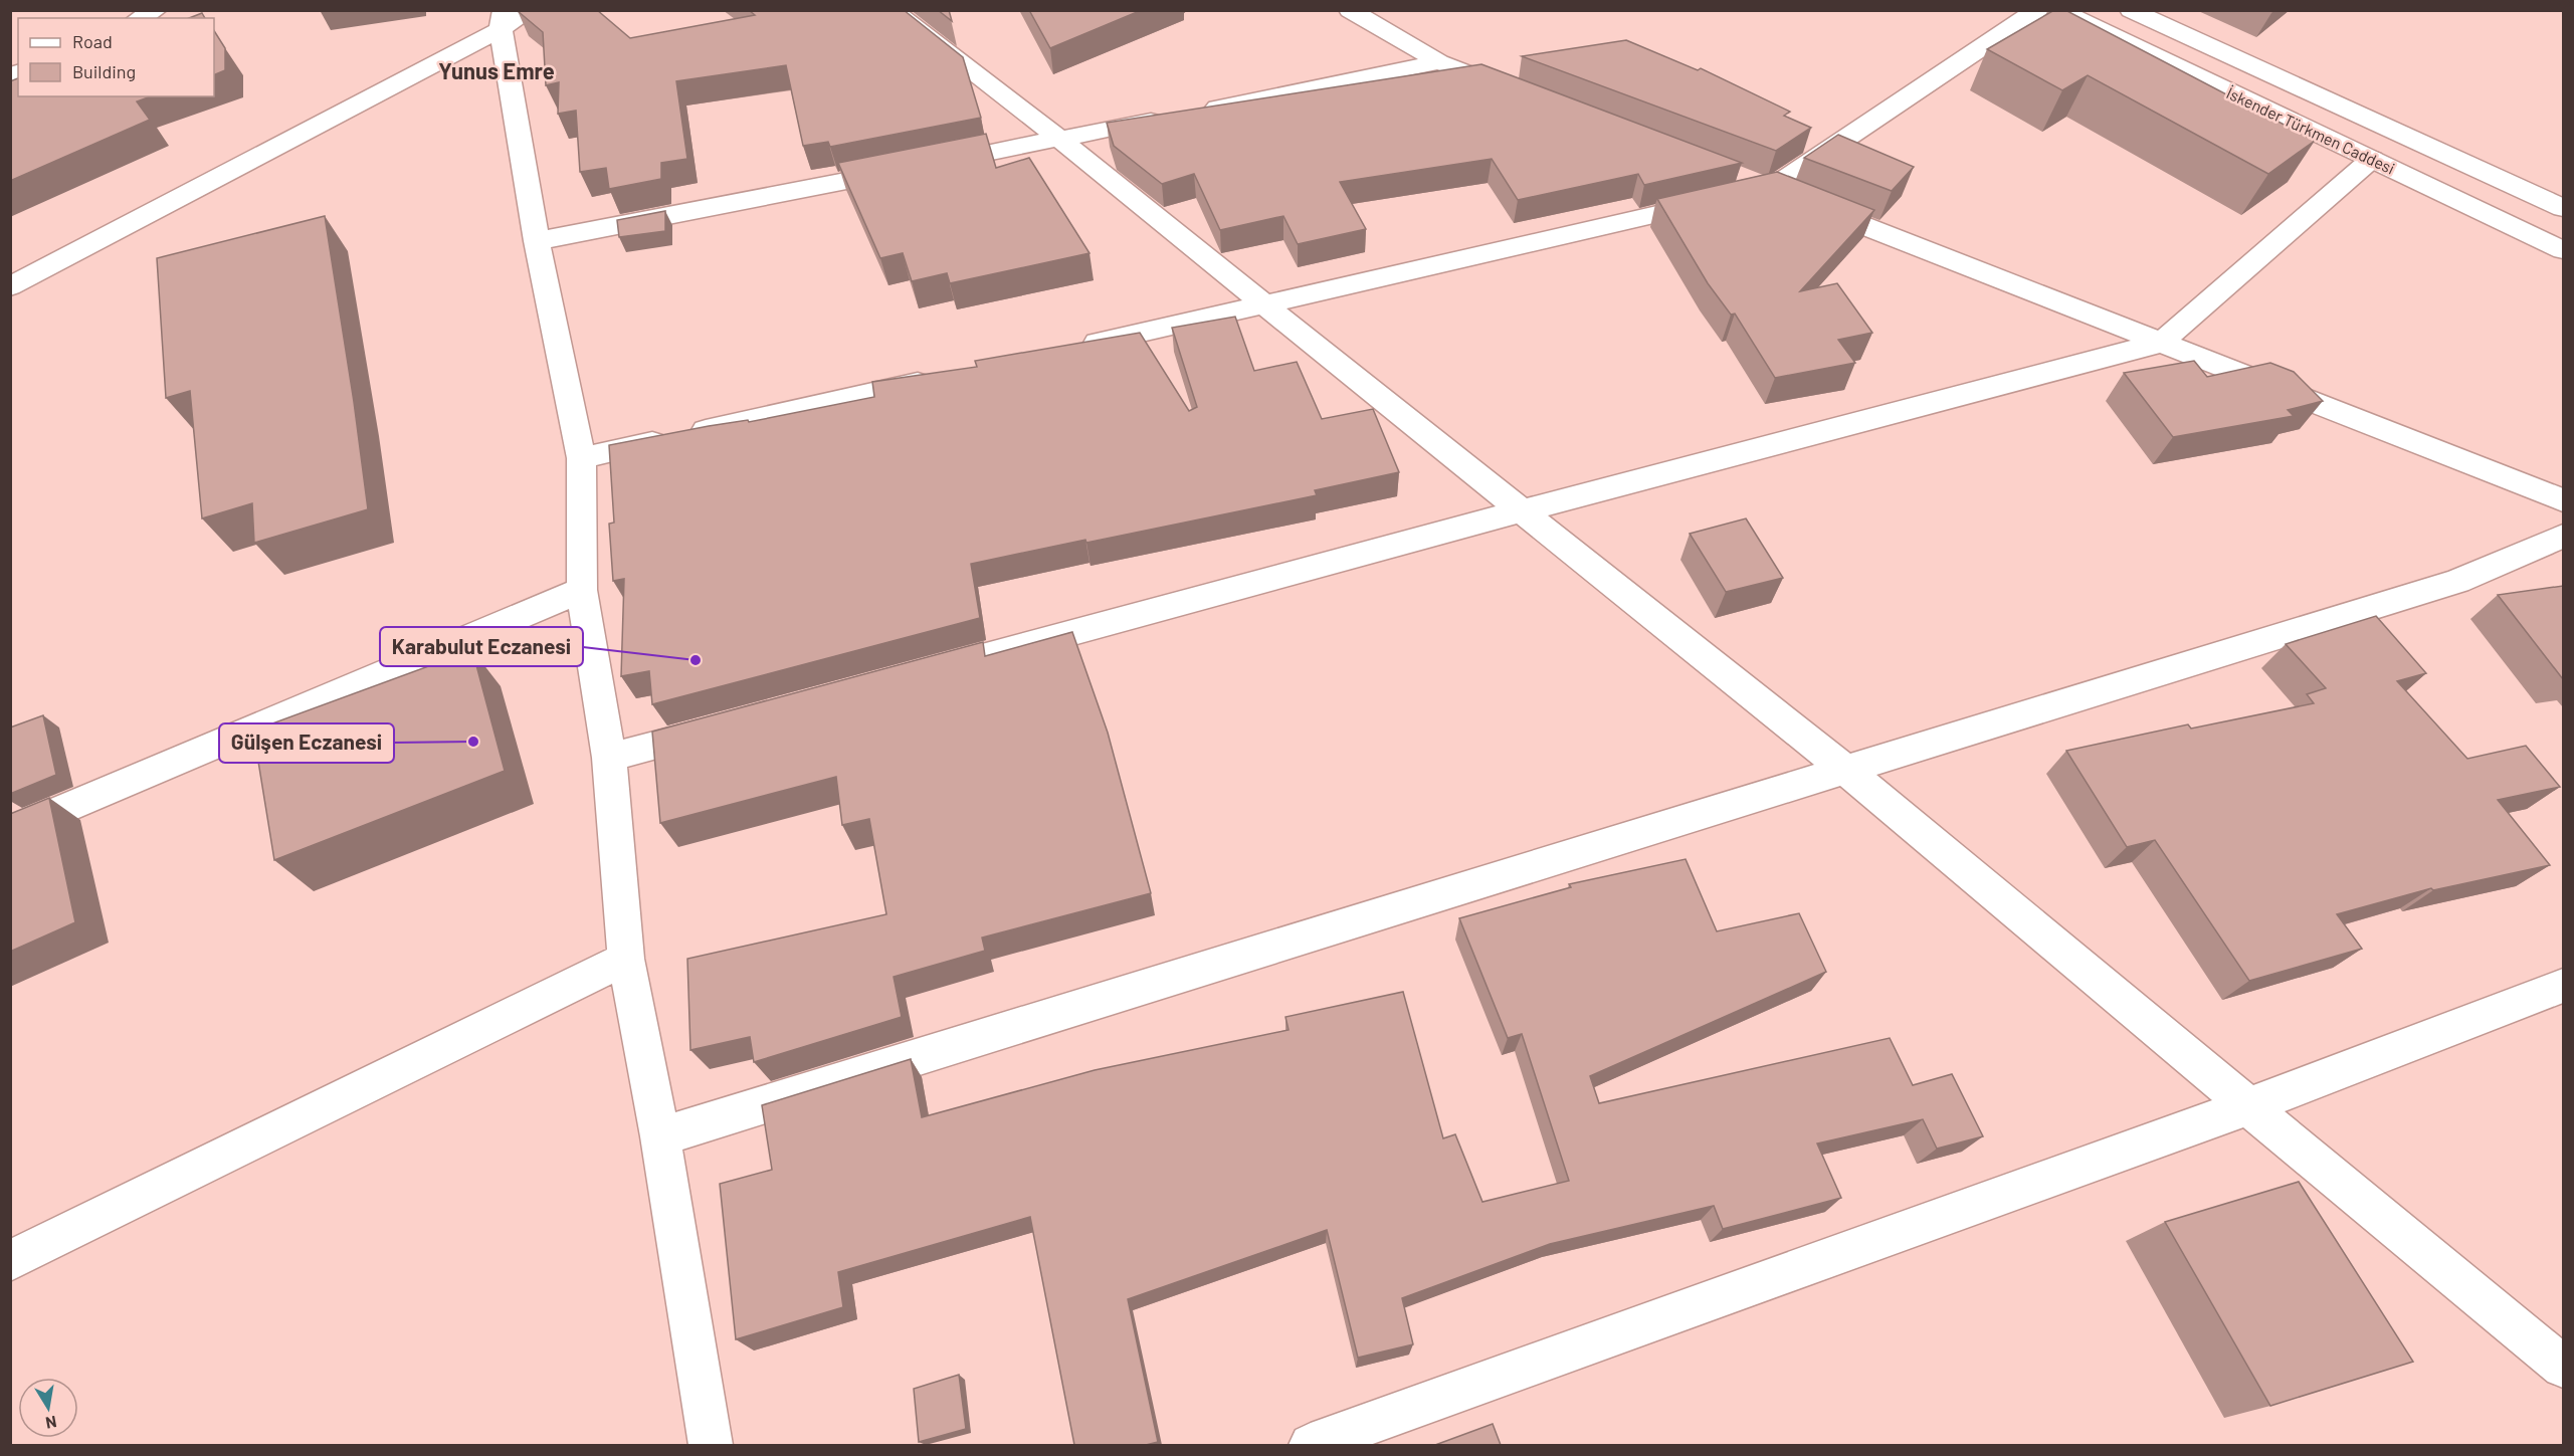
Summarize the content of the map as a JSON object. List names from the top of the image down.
{
  "streets": {
    "street": ["İskender Türkmen Caddesi"]
  },
  "districts": ["Yunus Emre"],
  "places": ["Karabulut Eczanesi", "Gülşen Eczanesi"],
  "legend": ["Road", "Building"],
  "north": "bottom"
}
